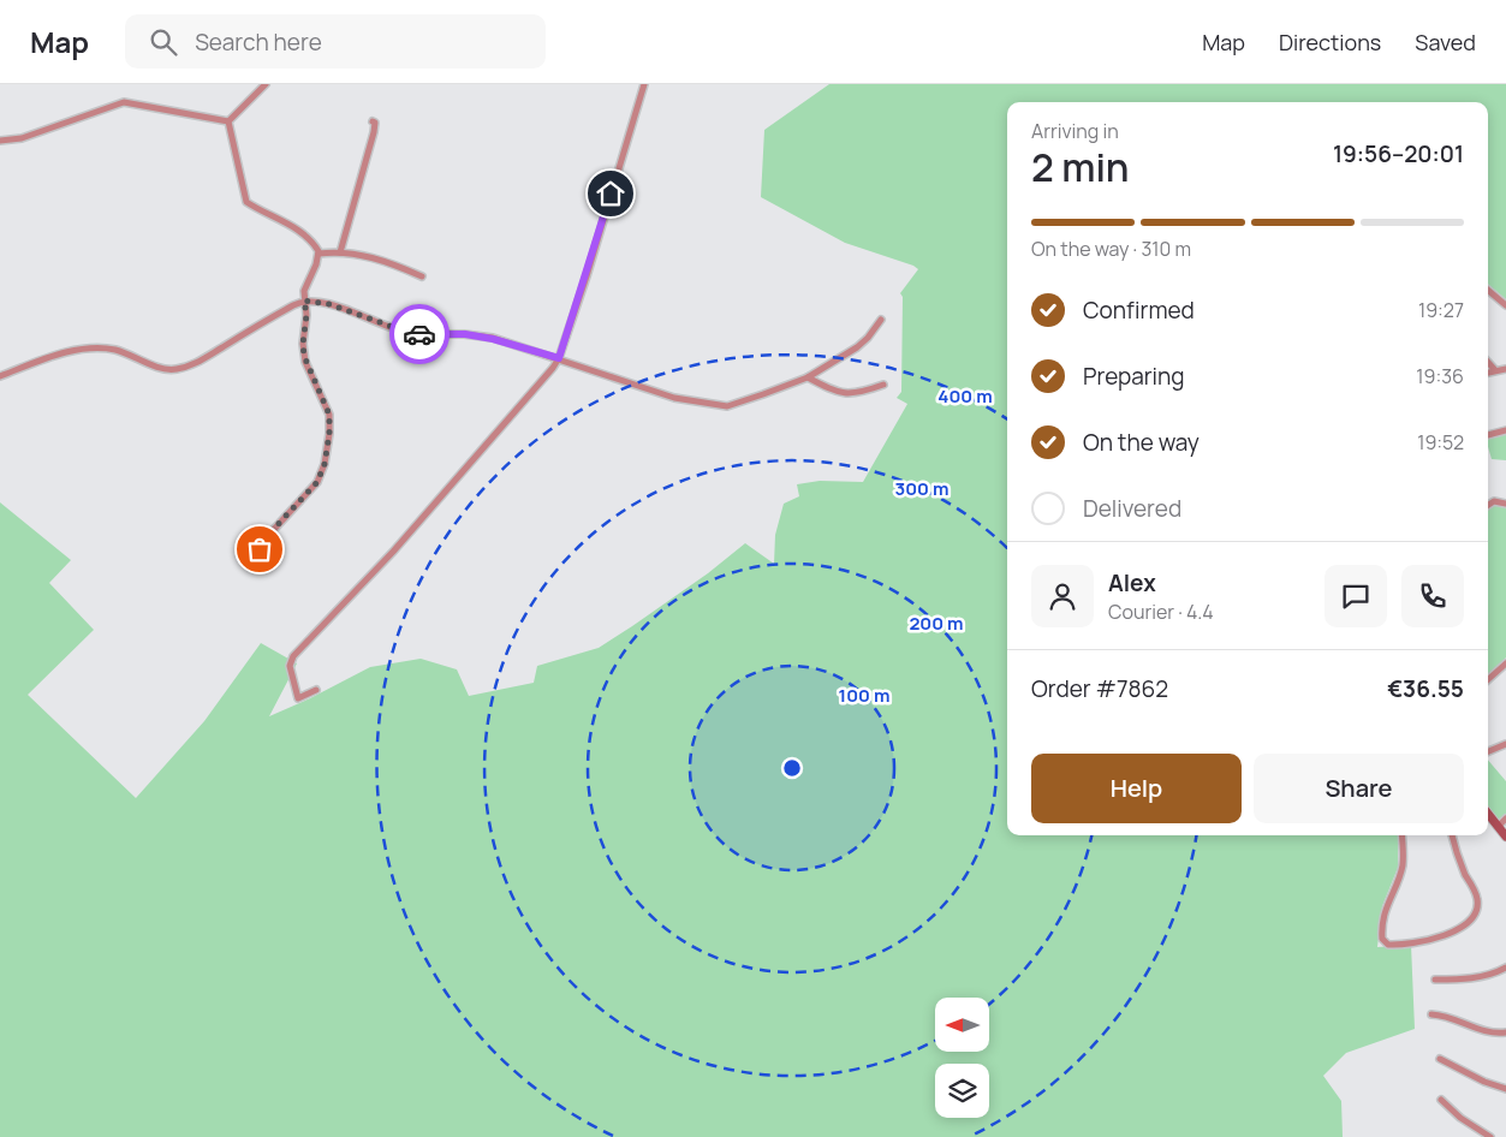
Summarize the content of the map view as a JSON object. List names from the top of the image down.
{
  "north": "left",
  "page": {
    "header": "Map",
    "search": "Search here",
    "nav": ["Map", "Directions", "Saved"],
    "heading": ["2 min", "Arriving in", "19:56–20:01"],
    "panel": [
      "Alex",
      "Courier · 4.4",
      "Order #7862",
      "€36.55"
    ],
    "bar": "On the way · 310 m",
    "list": [
      ["Confirmed", "19:27"],
      ["Preparing", "19:36"],
      ["On the way", "19:52"],
      "Delivered"
    ],
    "buttons": ["Help", "Share"]
  },
  "rings": [
    "400 m",
    "300 m",
    "200 m",
    "100 m"
  ]
}
